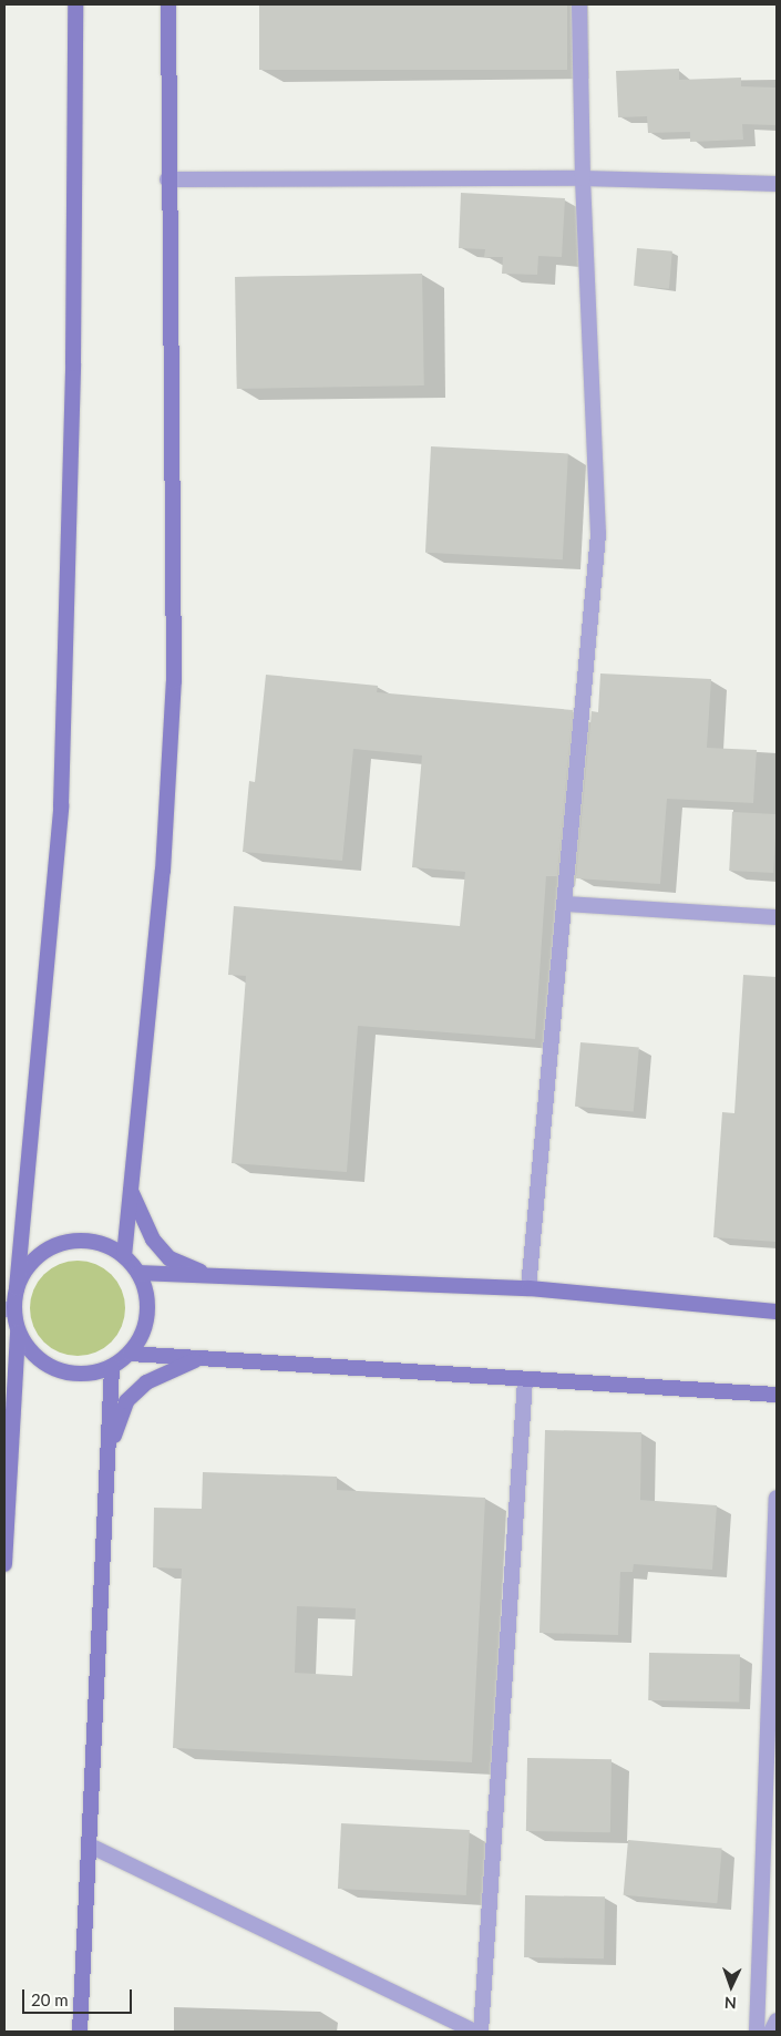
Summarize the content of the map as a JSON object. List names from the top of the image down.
{
  "scale_bar": "20 m",
  "north": "bottom"
}
